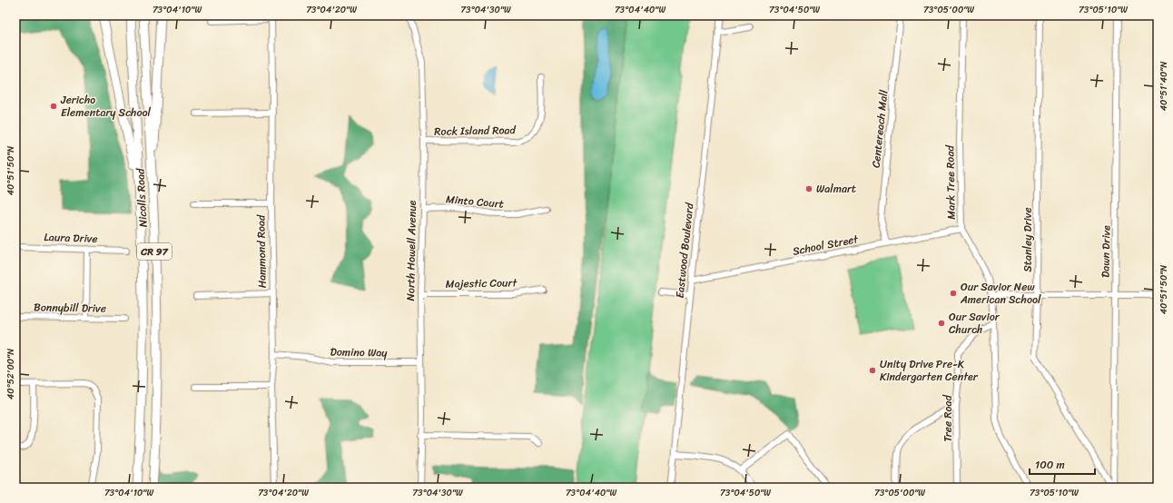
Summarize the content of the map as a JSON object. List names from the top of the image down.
{
  "streets": {
    "highway": ["Nicolls Road", "CR 97"],
    "street": [
      "Centereach Mall",
      "Rock Island Road",
      "Mark Tree Road",
      "Minto Court",
      "Laura Drive",
      "Stanley Drive",
      "School Street",
      "North Howell Avenue",
      "Eastwood Boulevard",
      "Hammond Road",
      "Dawn Drive",
      "Majestic Court",
      "Bonnybill Drive",
      "Domino Way",
      "Tree Road"
    ]
  },
  "crossings": [
    ["Centereach Mall", "School Street"],
    ["Rock Island Road", "North Howell Avenue"],
    ["Mark Tree Road", "School Street"],
    ["Mark Tree Road", "Tree Road"],
    ["Minto Court", "North Howell Avenue"],
    ["Stanley Drive", "Dawn Drive"],
    ["School Street", "Eastwood Boulevard"],
    ["North Howell Avenue", "Majestic Court"],
    ["North Howell Avenue", "Domino Way"],
    ["Hammond Road", "Domino Way"]
  ],
  "places": [
    "Jericho Elementary School",
    "Walmart",
    "Our Savior New American School",
    "Our Savior Church",
    "Unity Drive Pre-K Kindergarten Center"
  ],
  "scale_bar": "100 m",
  "coordinates": [
    "73°04'10\"W",
    "73°04'20\"W",
    "73°04'30\"W",
    "73°04'40\"W",
    "73°04'50\"W",
    "73°05'00\"W",
    "73°05'10\"W",
    "40°51'40\"N",
    "40°51'50\"N",
    "40°52'00\"N"
  ]
}
